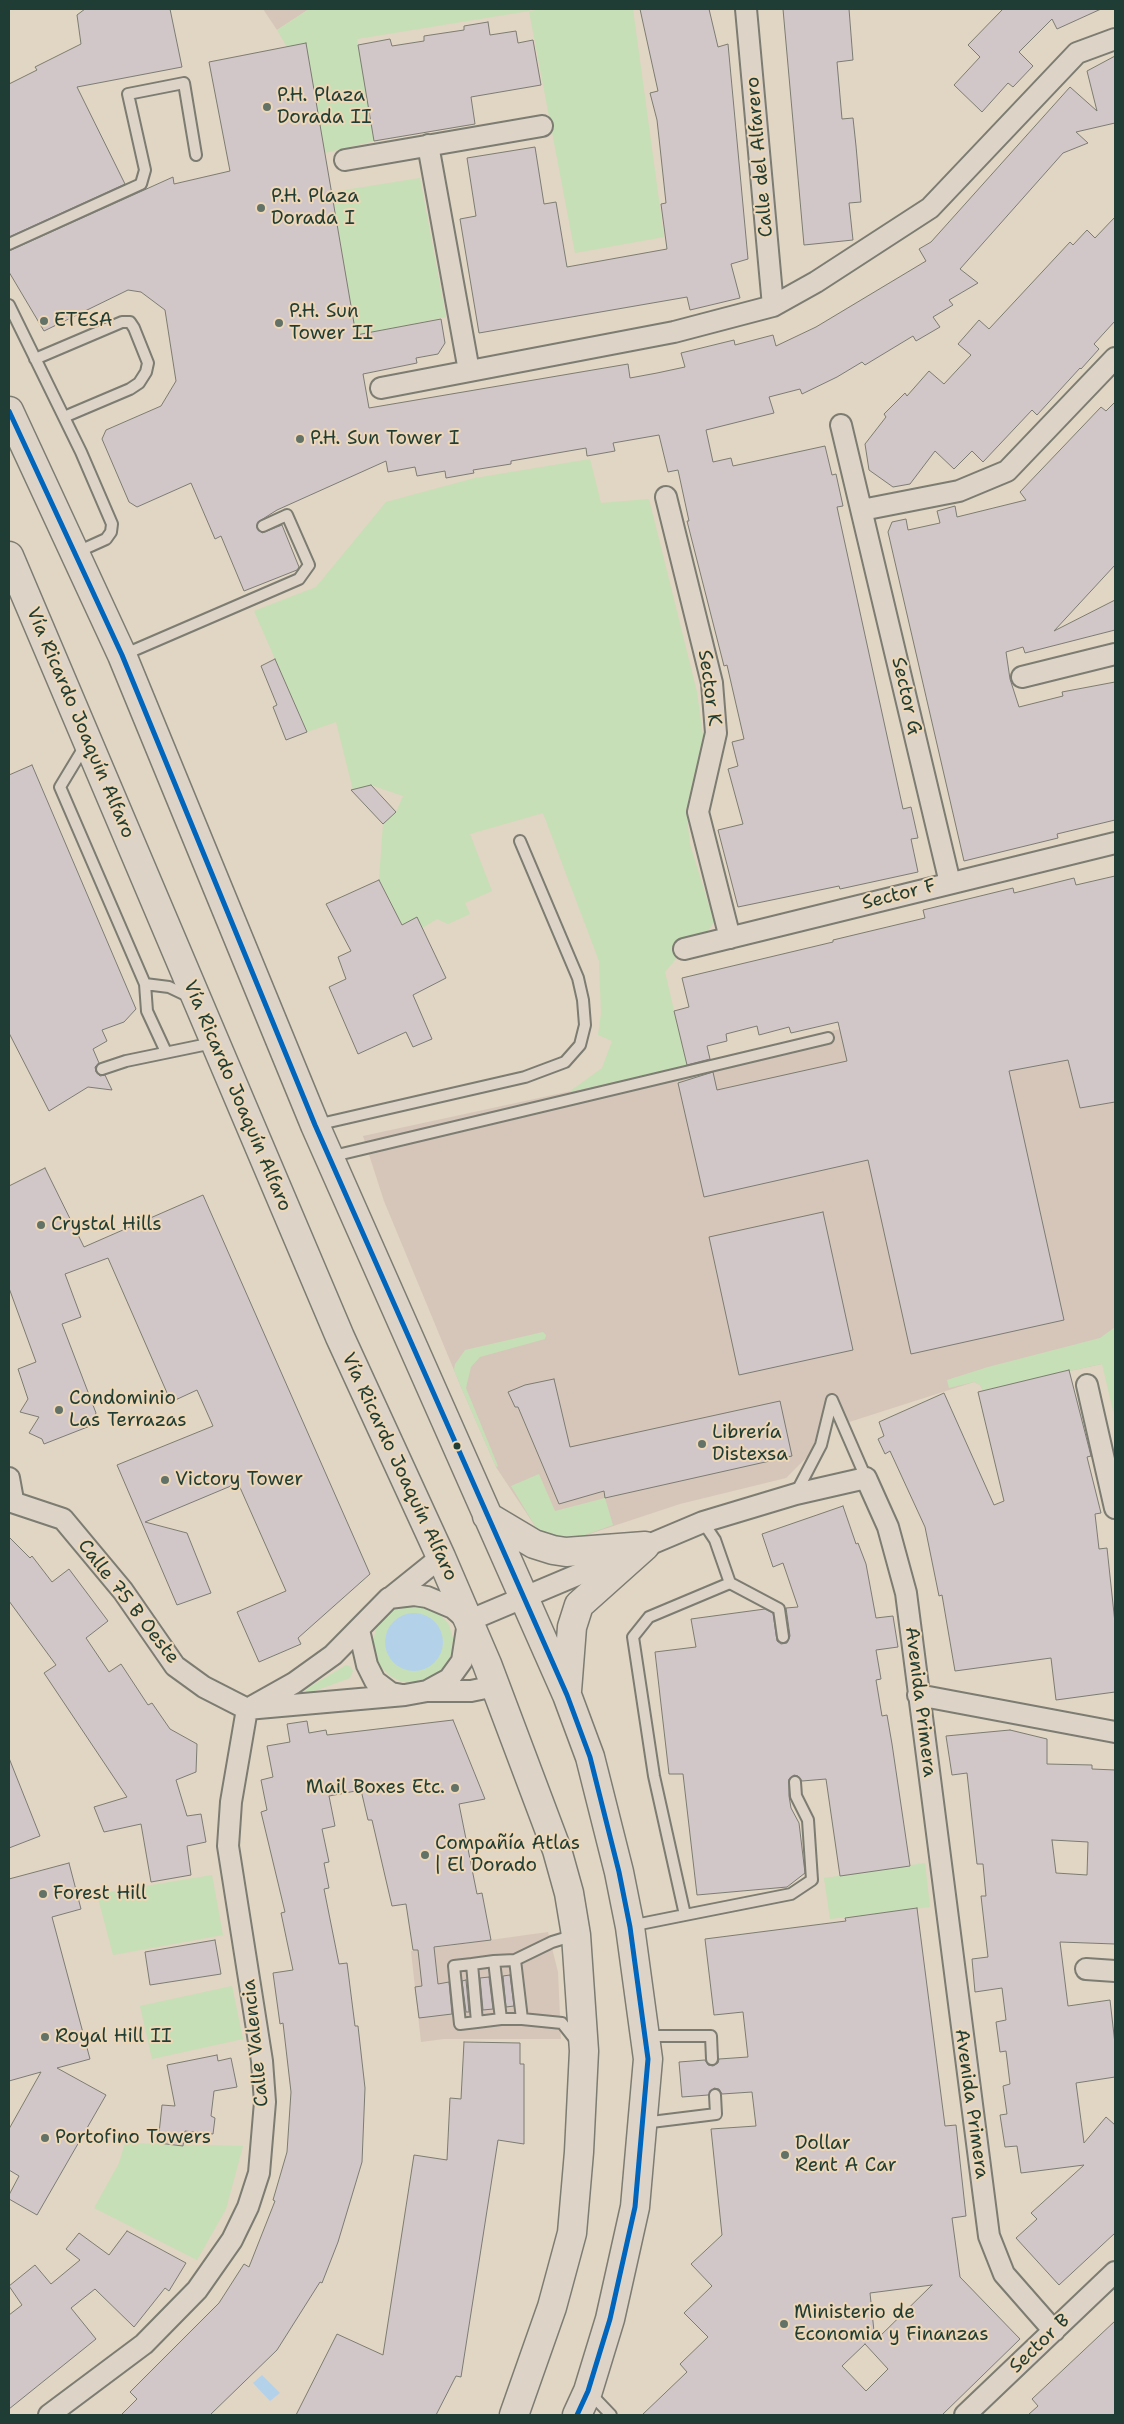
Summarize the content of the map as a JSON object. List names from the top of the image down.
{
  "streets": {
    "main road": ["Vía Ricardo Joaquín Alfaro"],
    "street": [
      "Calle del Alfarero",
      "Sector K",
      "Sector G",
      "Sector F",
      "Calle 75 B Oeste",
      "Avenida Primera",
      "Calle Valencia",
      "Sector B"
    ]
  },
  "crossings": [
    ["Sector K", "Sector F"],
    ["Sector G", "Sector F"],
    ["Calle 75 B Oeste", "Calle Valencia"],
    ["Avenida Primera", "Sector B"]
  ],
  "places": [
    "P.H. Plaza Dorada II",
    "P.H. Plaza Dorada I",
    "ETESA",
    "P.H. Sun Tower II",
    "P.H. Sun Tower I",
    "Crystal Hills",
    "Condominio Las Terrazas",
    "Librería Distexsa",
    "Victory Tower",
    "Mail Boxes Etc.",
    "Compañía Atlas | El Dorado",
    "Forest Hill",
    "Royal Hill II",
    "Portofino Towers",
    "Dollar Rent A Car",
    "Ministerio de Economia y Finanzas"
  ]
}
